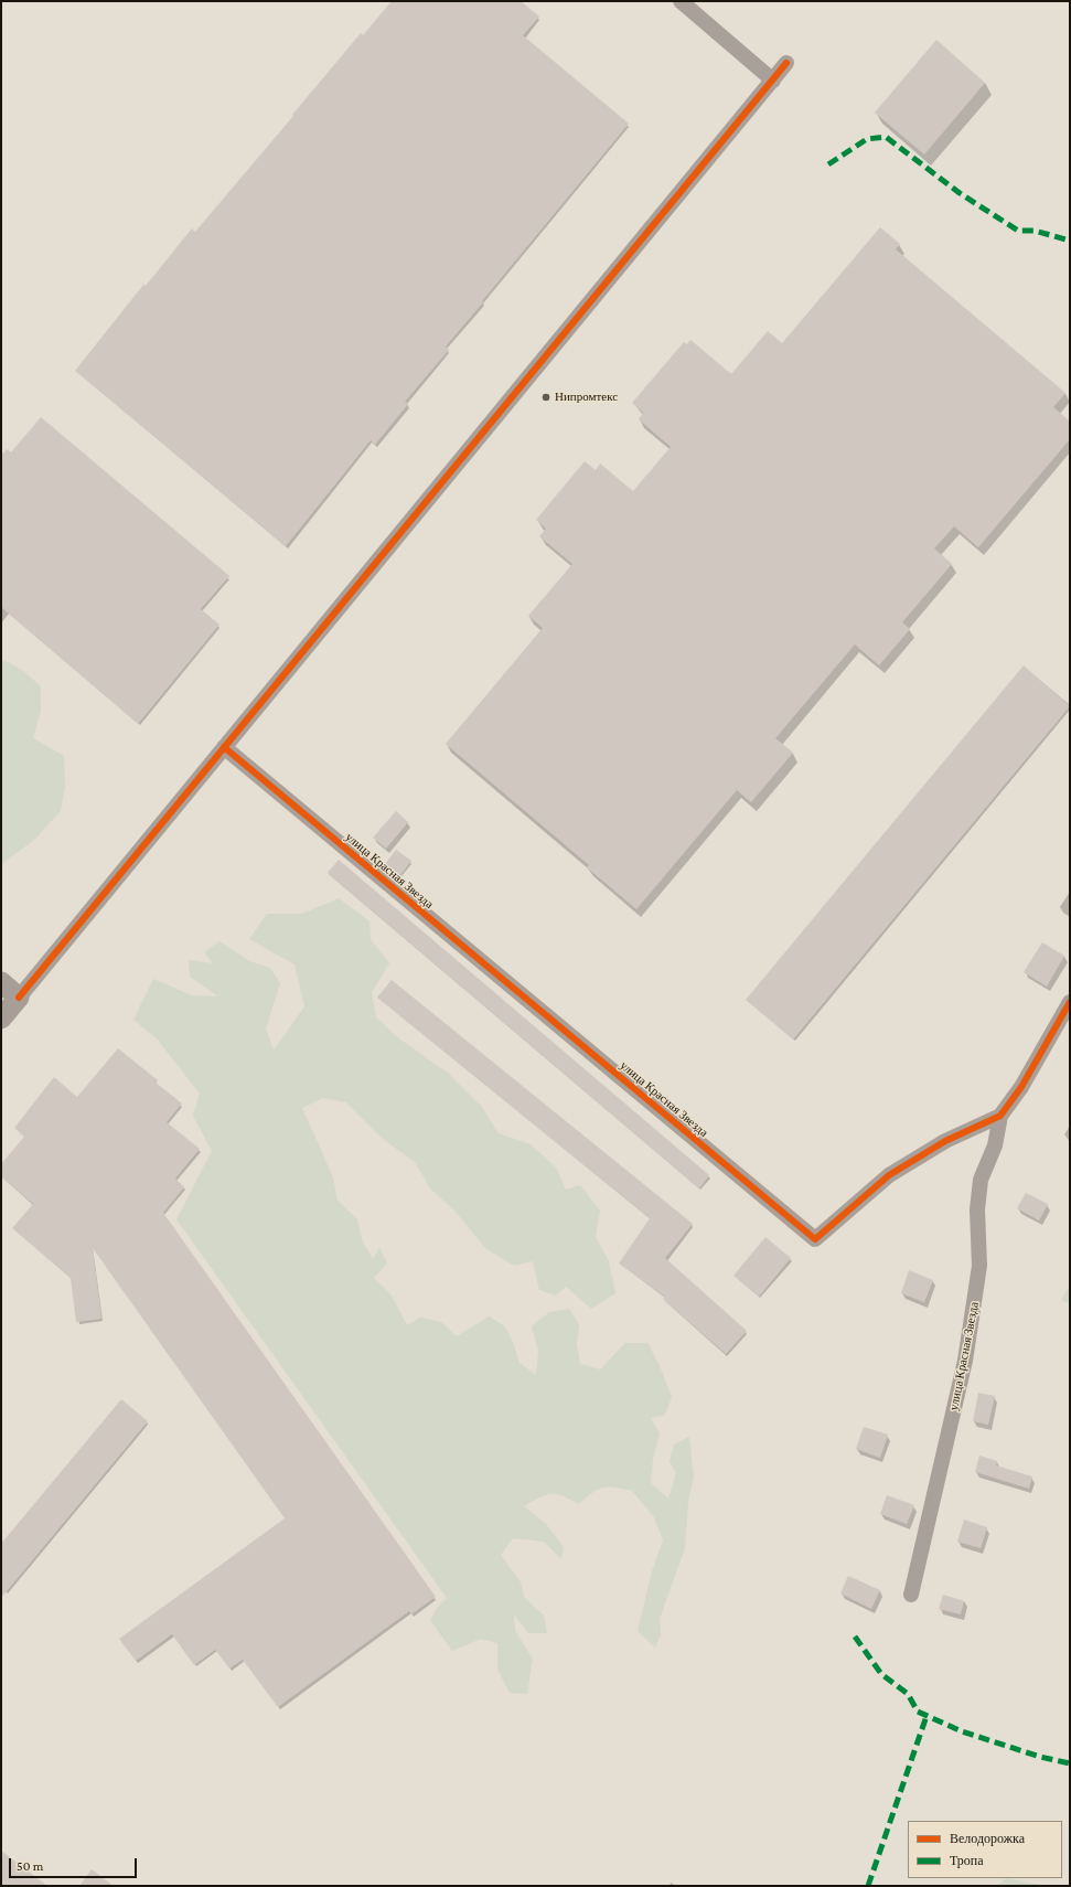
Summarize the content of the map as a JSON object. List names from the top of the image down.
{
  "streets": {
    "street": ["улица Красная Звезда"]
  },
  "places": ["Нипромтекс"],
  "legend": ["Велодорожка", "Тропа"],
  "scale_bar": "50 m"
}
